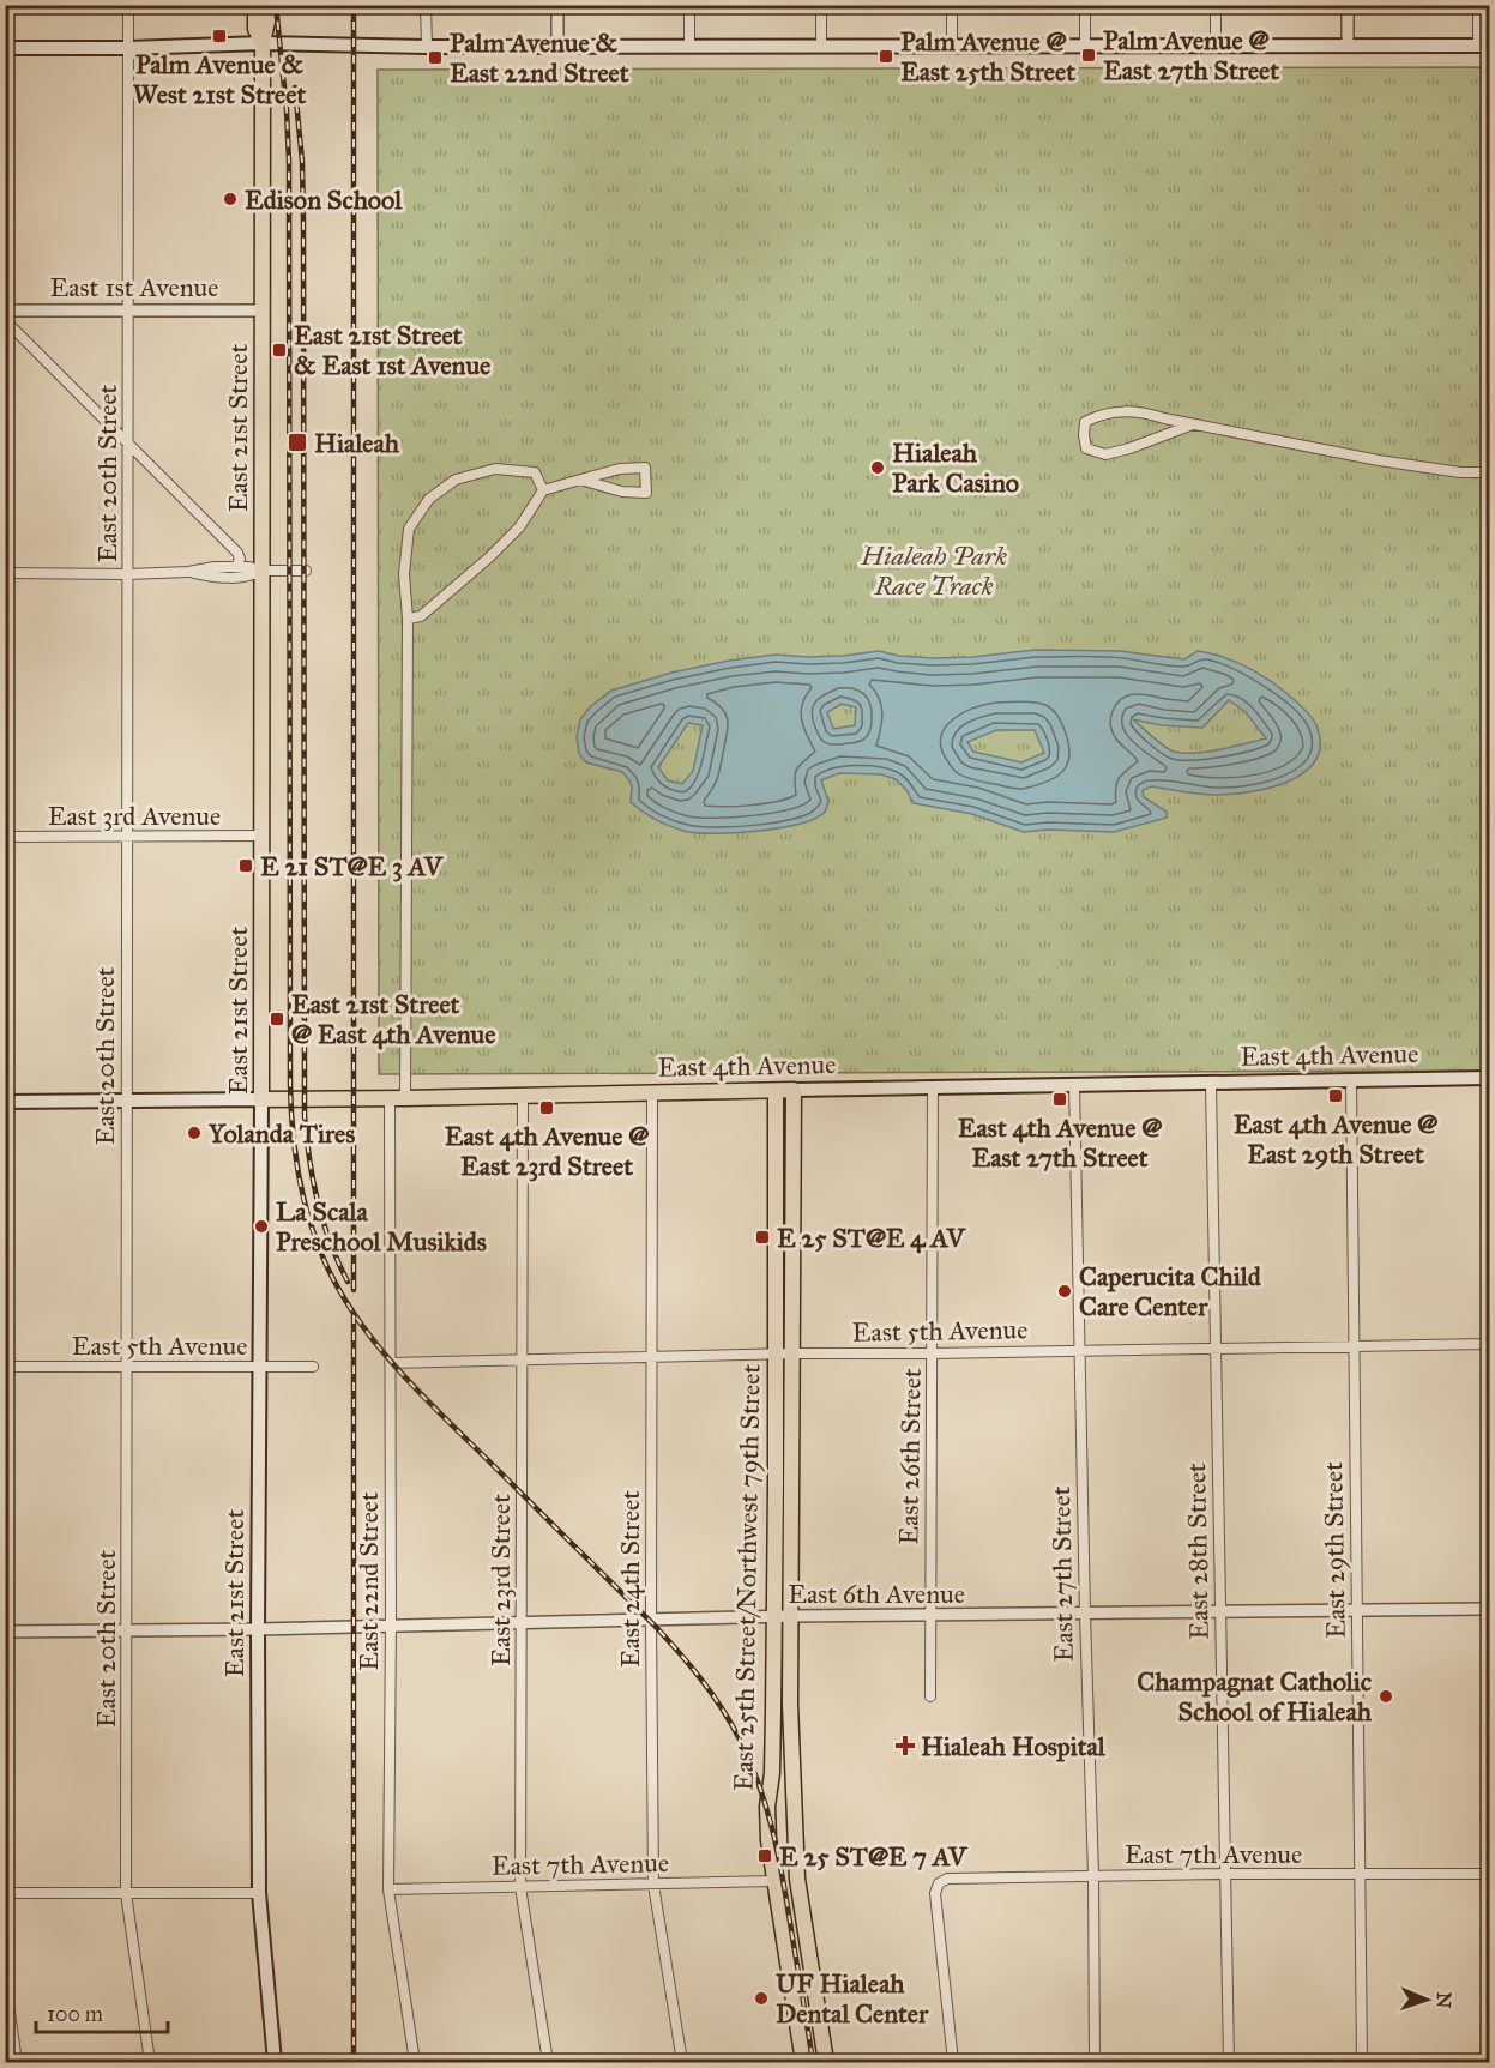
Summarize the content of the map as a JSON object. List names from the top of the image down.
{
  "streets": {
    "main road": ["East 21st Street", "East 4th Avenue", "East 25th Street/Northwest 79th Street"],
    "street": [
      "East 1st Avenue",
      "East 20th Street",
      "East 3rd Avenue",
      "East 5th Avenue",
      "East 26th Street",
      "East 29th Street",
      "East 28th Street",
      "East 27th Street",
      "East 24th Street",
      "East 23rd Street",
      "East 22nd Street",
      "East 6th Avenue",
      "East 7th Avenue"
    ]
  },
  "crossings": [
    ["East 1st Avenue", "East 21st Street"],
    ["East 1st Avenue", "East 20th Street"],
    ["East 21st Street", "East 3rd Avenue"],
    ["East 21st Street", "East 4th Avenue"],
    ["East 21st Street", "East 5th Avenue"],
    ["East 21st Street", "East 6th Avenue"],
    ["East 20th Street", "East 3rd Avenue"],
    ["East 20th Street", "East 4th Avenue"],
    ["East 20th Street", "East 5th Avenue"],
    ["East 20th Street", "East 6th Avenue"],
    ["East 4th Avenue", "East 26th Street"],
    ["East 4th Avenue", "East 29th Street"],
    ["East 4th Avenue", "East 28th Street"],
    ["East 4th Avenue", "East 27th Street"],
    ["East 4th Avenue", "East 25th Street/Northwest 79th Street"],
    ["East 4th Avenue", "East 24th Street"],
    ["East 4th Avenue", "East 23rd Street"],
    ["East 4th Avenue", "East 22nd Street"],
    ["East 5th Avenue", "East 26th Street"],
    ["East 5th Avenue", "East 29th Street"],
    ["East 5th Avenue", "East 28th Street"],
    ["East 5th Avenue", "East 27th Street"],
    ["East 5th Avenue", "East 25th Street/Northwest 79th Street"],
    ["East 5th Avenue", "East 24th Street"],
    ["East 5th Avenue", "East 23rd Street"],
    ["East 5th Avenue", "East 22nd Street"],
    ["East 26th Street", "East 6th Avenue"],
    ["East 29th Street", "East 6th Avenue"],
    ["East 29th Street", "East 7th Avenue"],
    ["East 28th Street", "East 6th Avenue"],
    ["East 28th Street", "East 7th Avenue"],
    ["East 27th Street", "East 6th Avenue"],
    ["East 27th Street", "East 7th Avenue"],
    ["East 25th Street/Northwest 79th Street", "East 6th Avenue"],
    ["East 25th Street/Northwest 79th Street", "East 7th Avenue"],
    ["East 24th Street", "East 6th Avenue"],
    ["East 24th Street", "East 7th Avenue"],
    ["East 23rd Street", "East 6th Avenue"],
    ["East 23rd Street", "East 7th Avenue"],
    ["East 22nd Street", "East 6th Avenue"],
    ["East 22nd Street", "East 7th Avenue"]
  ],
  "parks": ["Hialeah Park Race Track"],
  "places": {
    "transit": [
      "Palm Avenue & West 21st Street",
      "Palm Avenue @ East 27th Street",
      "Palm Avenue @ East 25th Street",
      "Palm Avenue & East 22nd Street",
      "East 21st Street & East 1st Avenue",
      "Hialeah",
      "E 21 ST@E 3 AV",
      "East 21st Street @ East 4th Avenue",
      "East 4th Avenue @ East 29th Street",
      "East 4th Avenue @ East 27th Street",
      "East 4th Avenue @ East 23rd Street",
      "E 25 ST@E 4 AV",
      "E 25 ST@E 7 AV"
    ],
    "other": [
      "Edison School",
      "Hialeah Park Casino",
      "Yolanda Tires",
      "La Scala Preschool Musikids",
      "Caperucita Child Care Center",
      "Champagnat Catholic School of Hialeah",
      "UF Hialeah Dental Center"
    ],
    "health": ["Hialeah Hospital"]
  },
  "scale_bar": "100 m",
  "north": "right"
}
